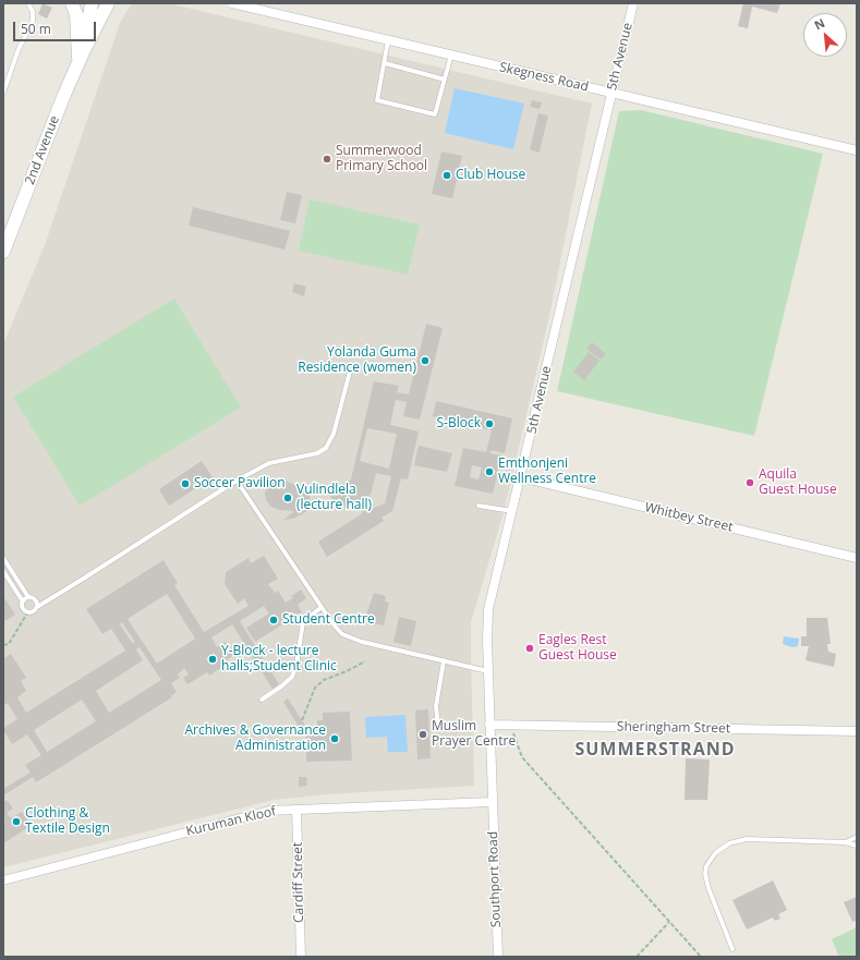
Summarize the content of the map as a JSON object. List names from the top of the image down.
{
  "streets": {
    "street": [
      "5th Avenue",
      "Skegness Road",
      "2nd Avenue",
      "Whitbey Street",
      "Sheringham Street",
      "Kuruman Kloof",
      "Southport Road",
      "Cardiff Street"
    ]
  },
  "crossings": [
    ["5th Avenue", "Skegness Road"],
    ["5th Avenue", "Whitbey Street"],
    ["5th Avenue", "Sheringham Street"],
    ["5th Avenue", "Kuruman Kloof"],
    ["5th Avenue", "Southport Road"],
    ["Kuruman Kloof", "Southport Road"],
    ["Kuruman Kloof", "Cardiff Street"]
  ],
  "districts": ["SUMMERSTRAND"],
  "places": [
    "Summerwood Primary School",
    "Club House",
    "Yolanda Guma Residence (women)",
    "S-Block",
    "Emthonjeni Wellness Centre",
    "Aquila Guest House",
    "Soccer Pavilion",
    "Vulindlela (lecture hall)",
    "Student Centre",
    "Eagles Rest Guest House",
    "Y-Block - lecture halls;Student Clinic",
    "Muslim Prayer Centre",
    "Archives & Governance Administration",
    "Clothing & Textile Design"
  ],
  "scale_bar": "50 m",
  "north": "top left"
}
